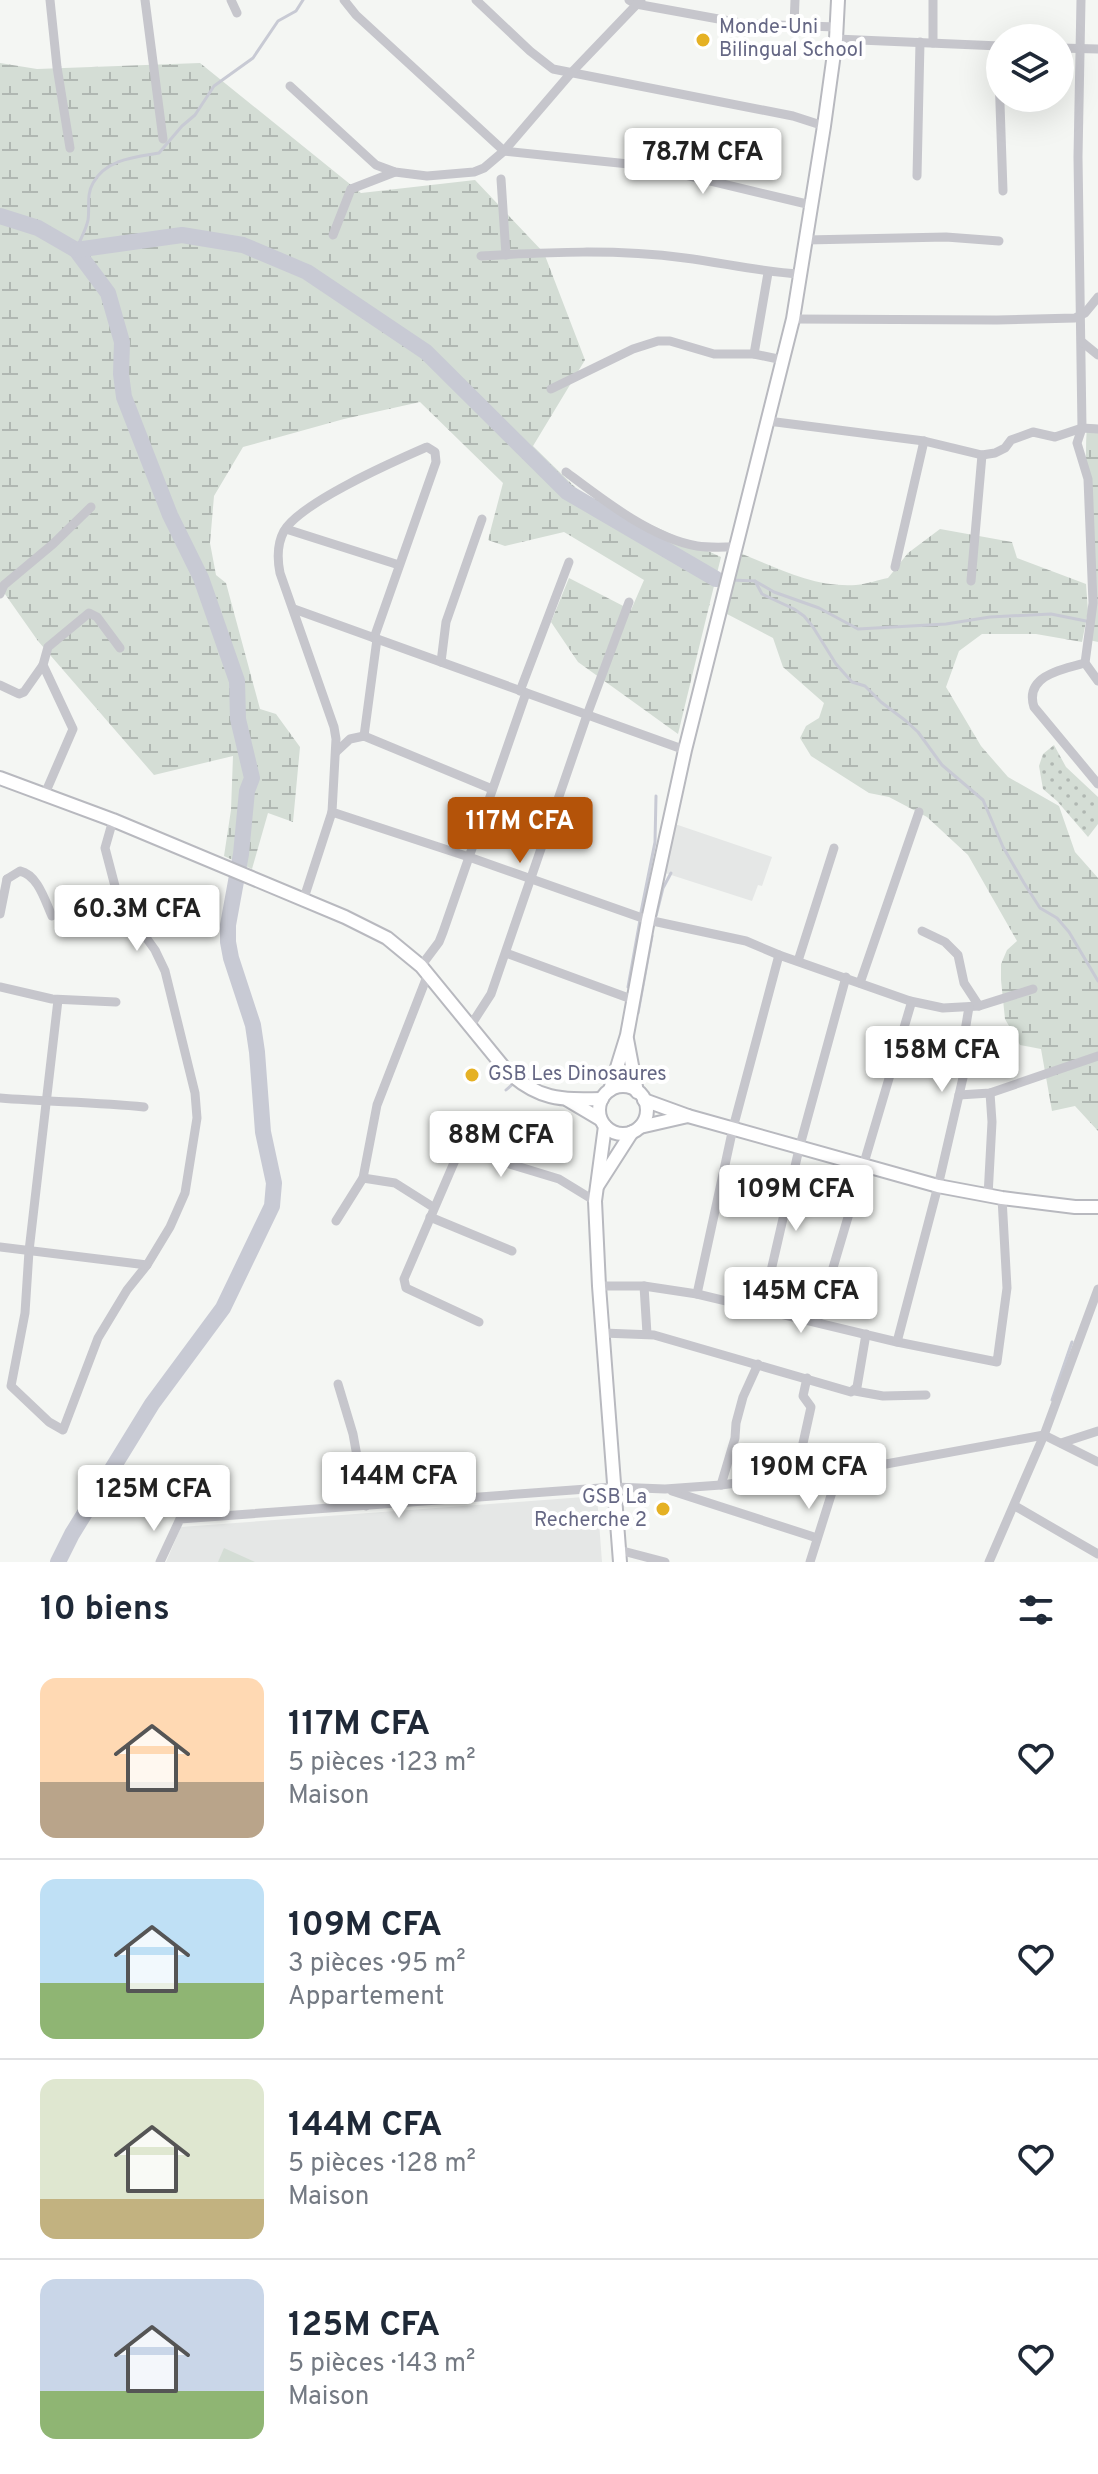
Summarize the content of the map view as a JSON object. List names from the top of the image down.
{
  "places": ["Monde-Uni Bilingual School", "GSB Les Dinosaures", "GSB La Recherche 2"],
  "page": {
    "price": [
      "78.7M CFA",
      "117M CFA",
      "60.3M CFA",
      "158M CFA",
      "88M CFA",
      "109M CFA",
      "145M CFA",
      "190M CFA",
      "144M CFA",
      "125M CFA"
    ],
    "heading": "10 biens",
    "list": [
      {
        "name": "117M CFA",
        "note": "5 pièces · 123 m² · Maison"
      },
      {
        "name": "109M CFA",
        "note": "3 pièces · 95 m² · Appartement"
      },
      {
        "name": "144M CFA",
        "note": "5 pièces · 128 m² · Maison"
      },
      {
        "name": "125M CFA",
        "note": "5 pièces · 143 m² · Maison"
      }
    ]
  }
}
